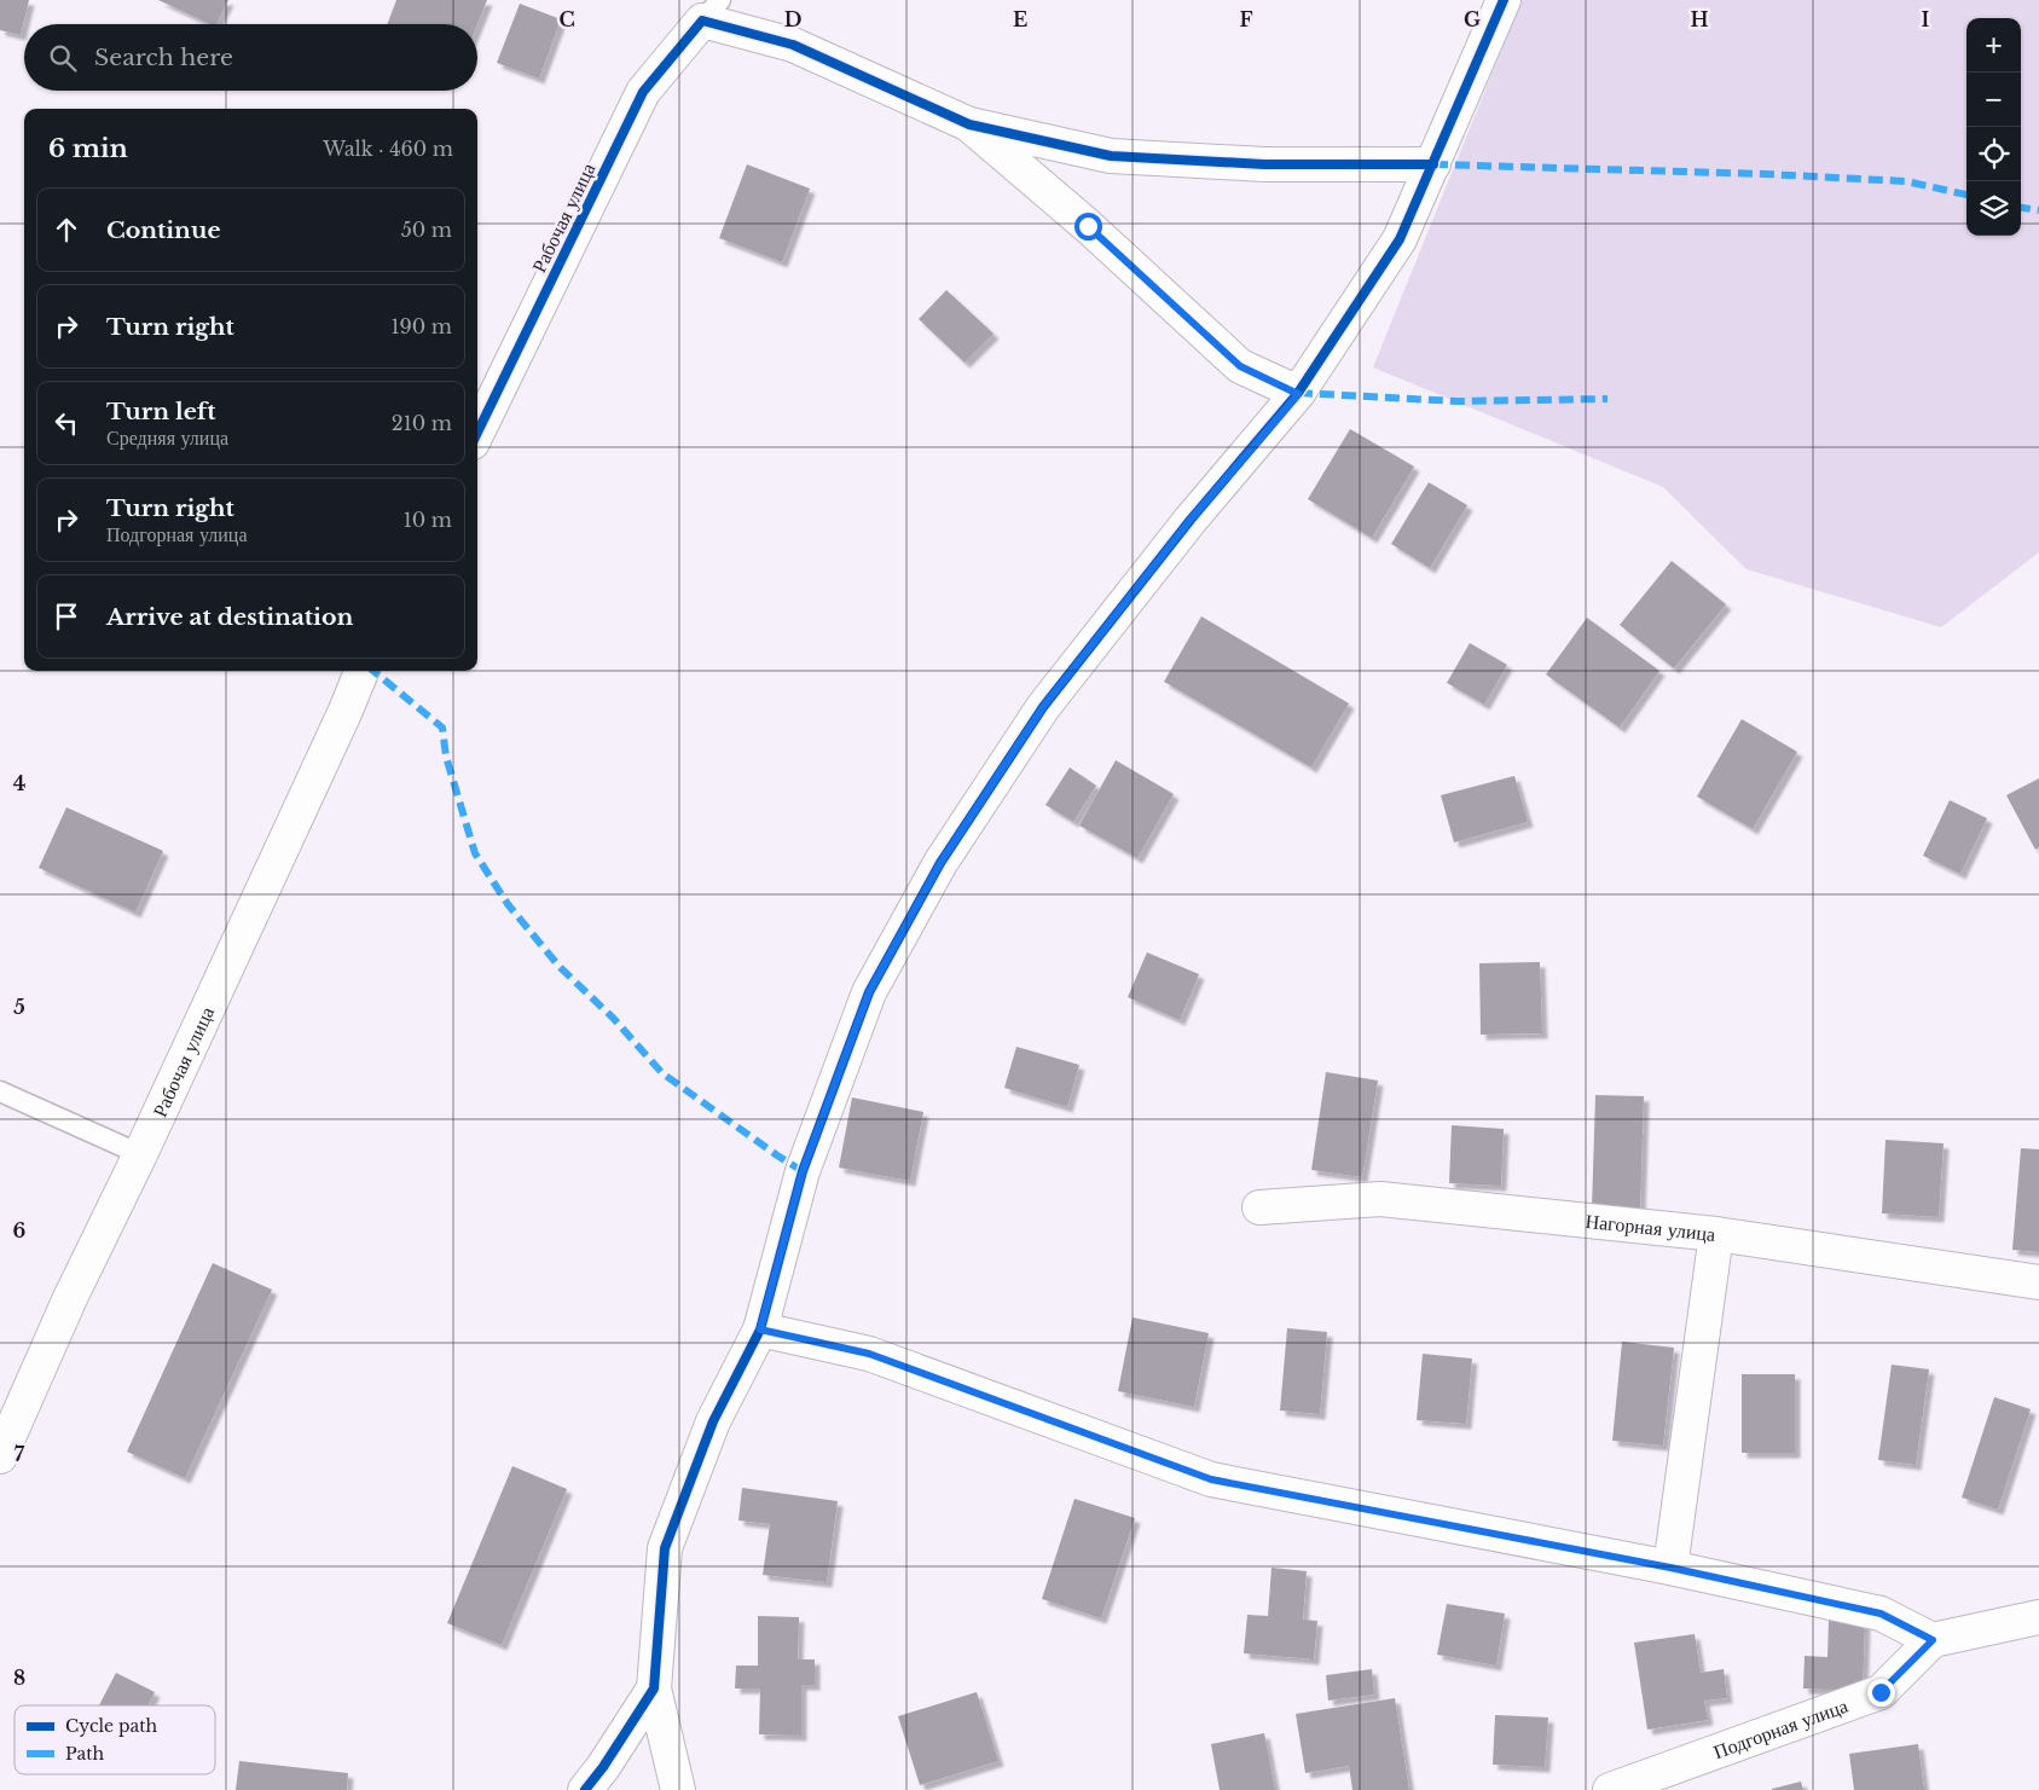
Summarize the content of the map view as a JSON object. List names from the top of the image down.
{
  "streets": {
    "street": ["Рабочая улица", "Нагорная улица", "Подгорная улица"]
  },
  "legend": ["Cycle path", "Path"],
  "page": {
    "map_buttons": ["+", "−"],
    "search": "Search here",
    "heading": ["6 min", "Walk · 460 m"],
    "list": [
      ["Continue", "50 m"],
      ["Turn right", "190 m"],
      ["Turn left", "Средняя улица", "210 m"],
      ["Turn right", "Подгорная улица", "10 m"],
      "Arrive at destination"
    ]
  },
  "grid": {
    "columns": [
      "C",
      "D",
      "E",
      "F",
      "G",
      "H",
      "I"
    ],
    "rows": [
      "4",
      "5",
      "6",
      "7",
      "8"
    ]
  }
}
